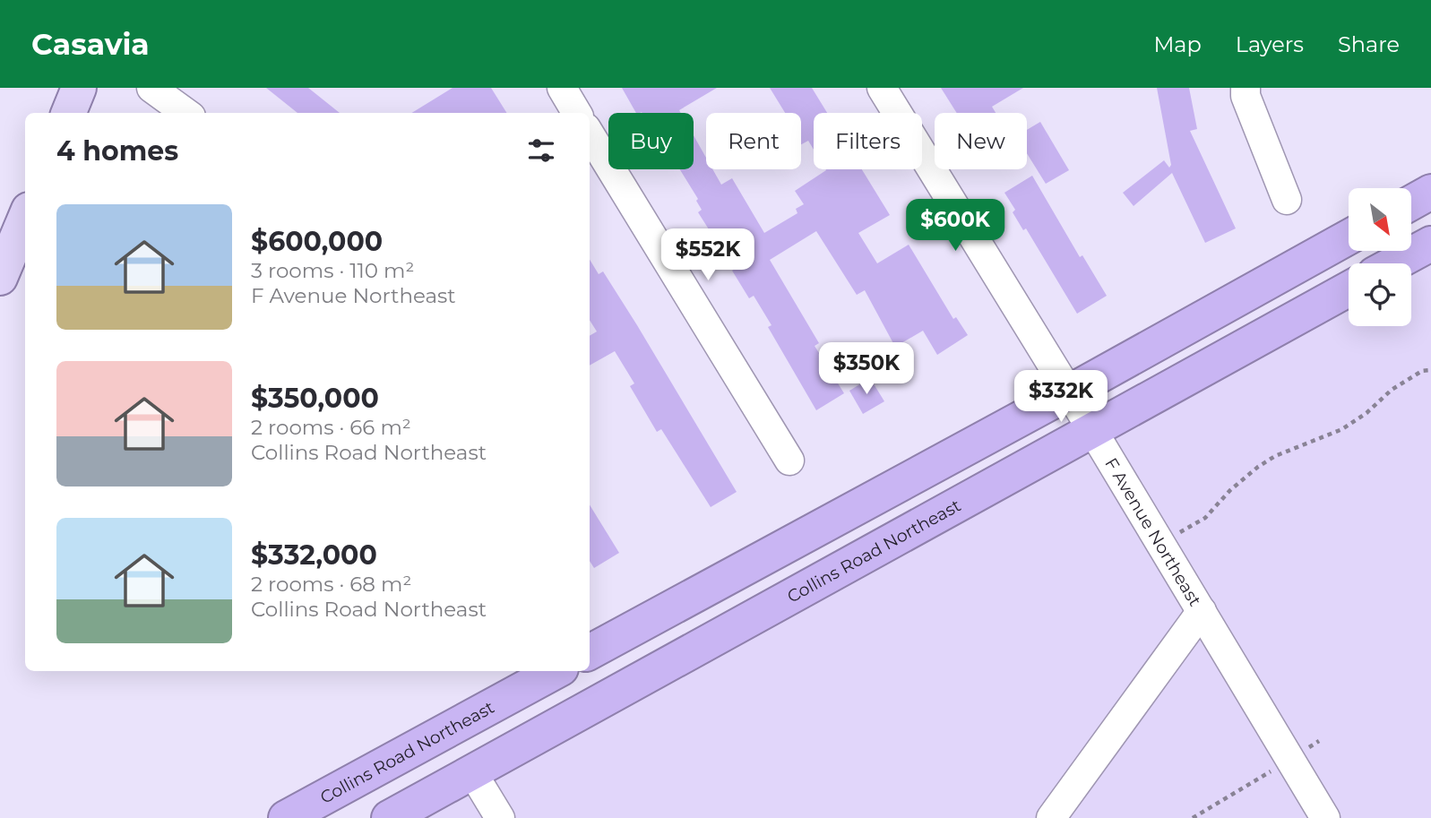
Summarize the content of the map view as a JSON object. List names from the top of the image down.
{
  "streets": {
    "highway": ["Collins Road Northeast"],
    "street": ["F Avenue Northeast"]
  },
  "crossings": [
    ["F Avenue Northeast", "Collins Road Northeast"]
  ],
  "north": "bottom right",
  "page": {
    "header": "Casavia",
    "nav": ["Map", "Layers", "Share"],
    "chip": [
      "Buy",
      "Rent",
      "Filters",
      "New"
    ],
    "heading": "4 homes",
    "list": [
      {
        "name": "$600,000",
        "note": "3 rooms · 110 m² · F Avenue Northeast"
      },
      {
        "name": "$350,000",
        "note": "2 rooms · 66 m² · Collins Road Northeast"
      },
      {
        "name": "$332,000",
        "note": "2 rooms · 68 m² · Collins Road Northeast"
      }
    ],
    "price": [
      "$600K",
      "$552K",
      "$350K",
      "$332K"
    ]
  }
}
